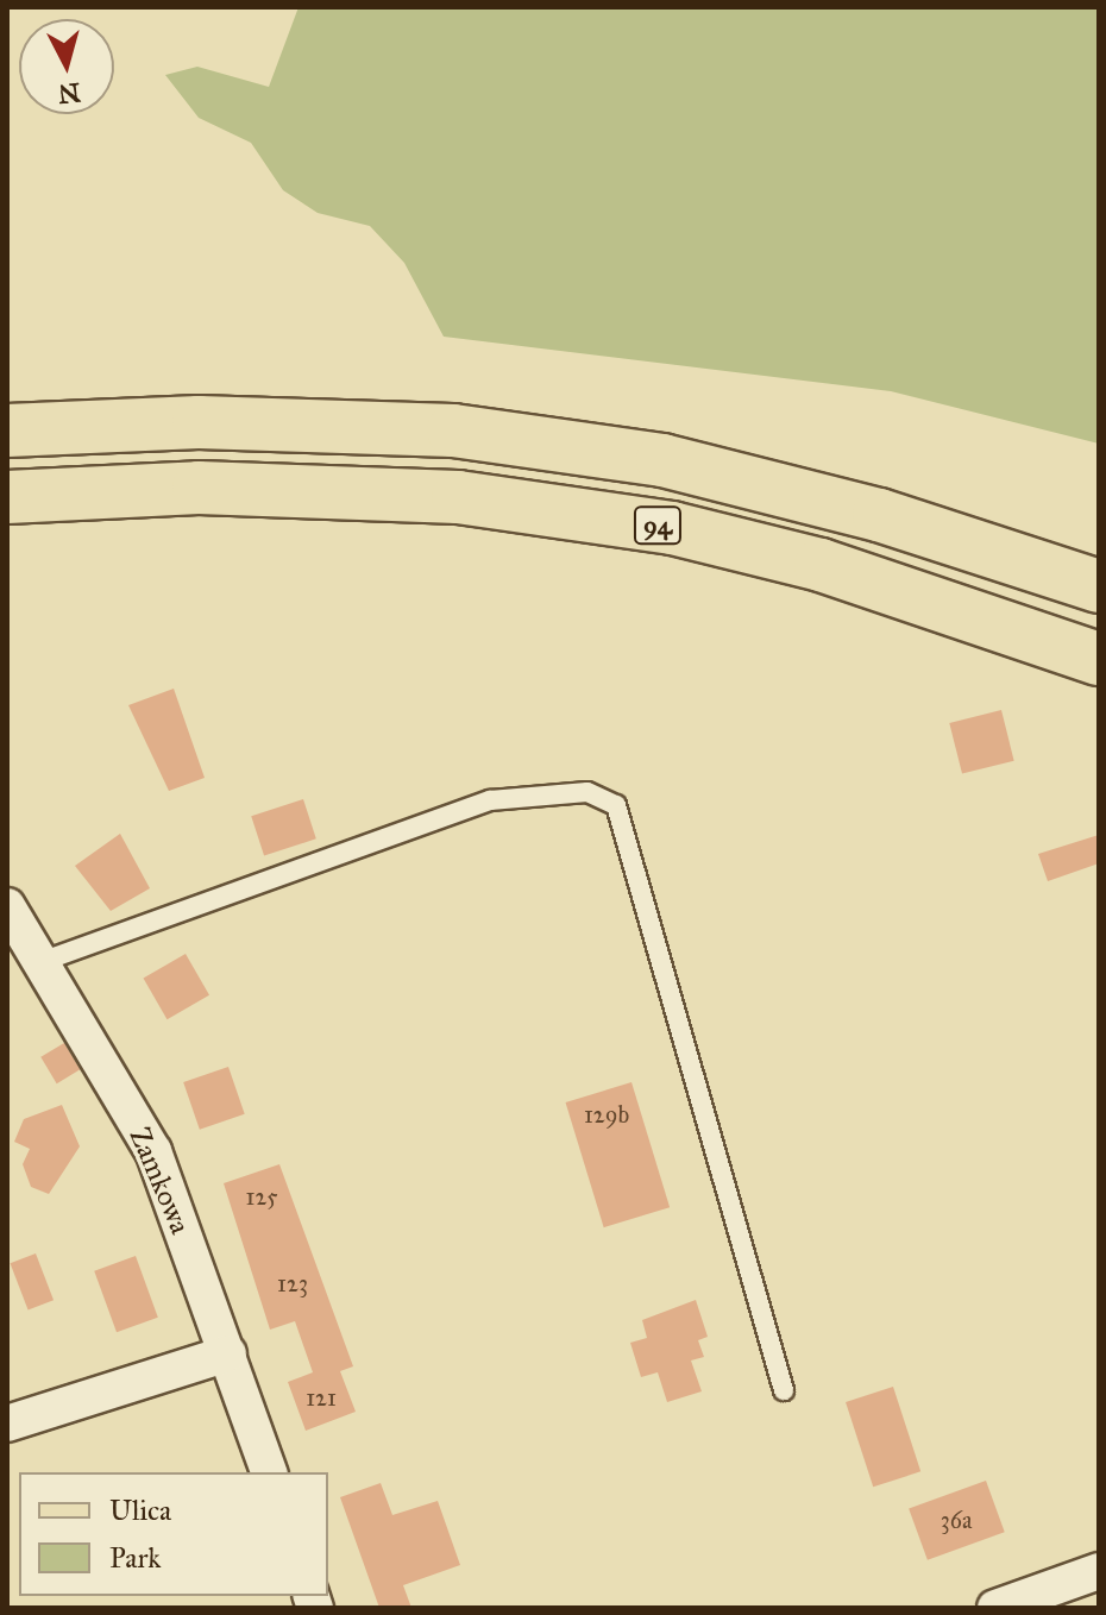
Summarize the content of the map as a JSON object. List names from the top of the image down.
{
  "streets": {
    "main road": ["94"],
    "street": ["Zamkowa"]
  },
  "house_numbers": [
    "129b",
    "125",
    "123",
    "121",
    "36a"
  ],
  "legend": ["Ulica", "Park"],
  "north": "bottom"
}
